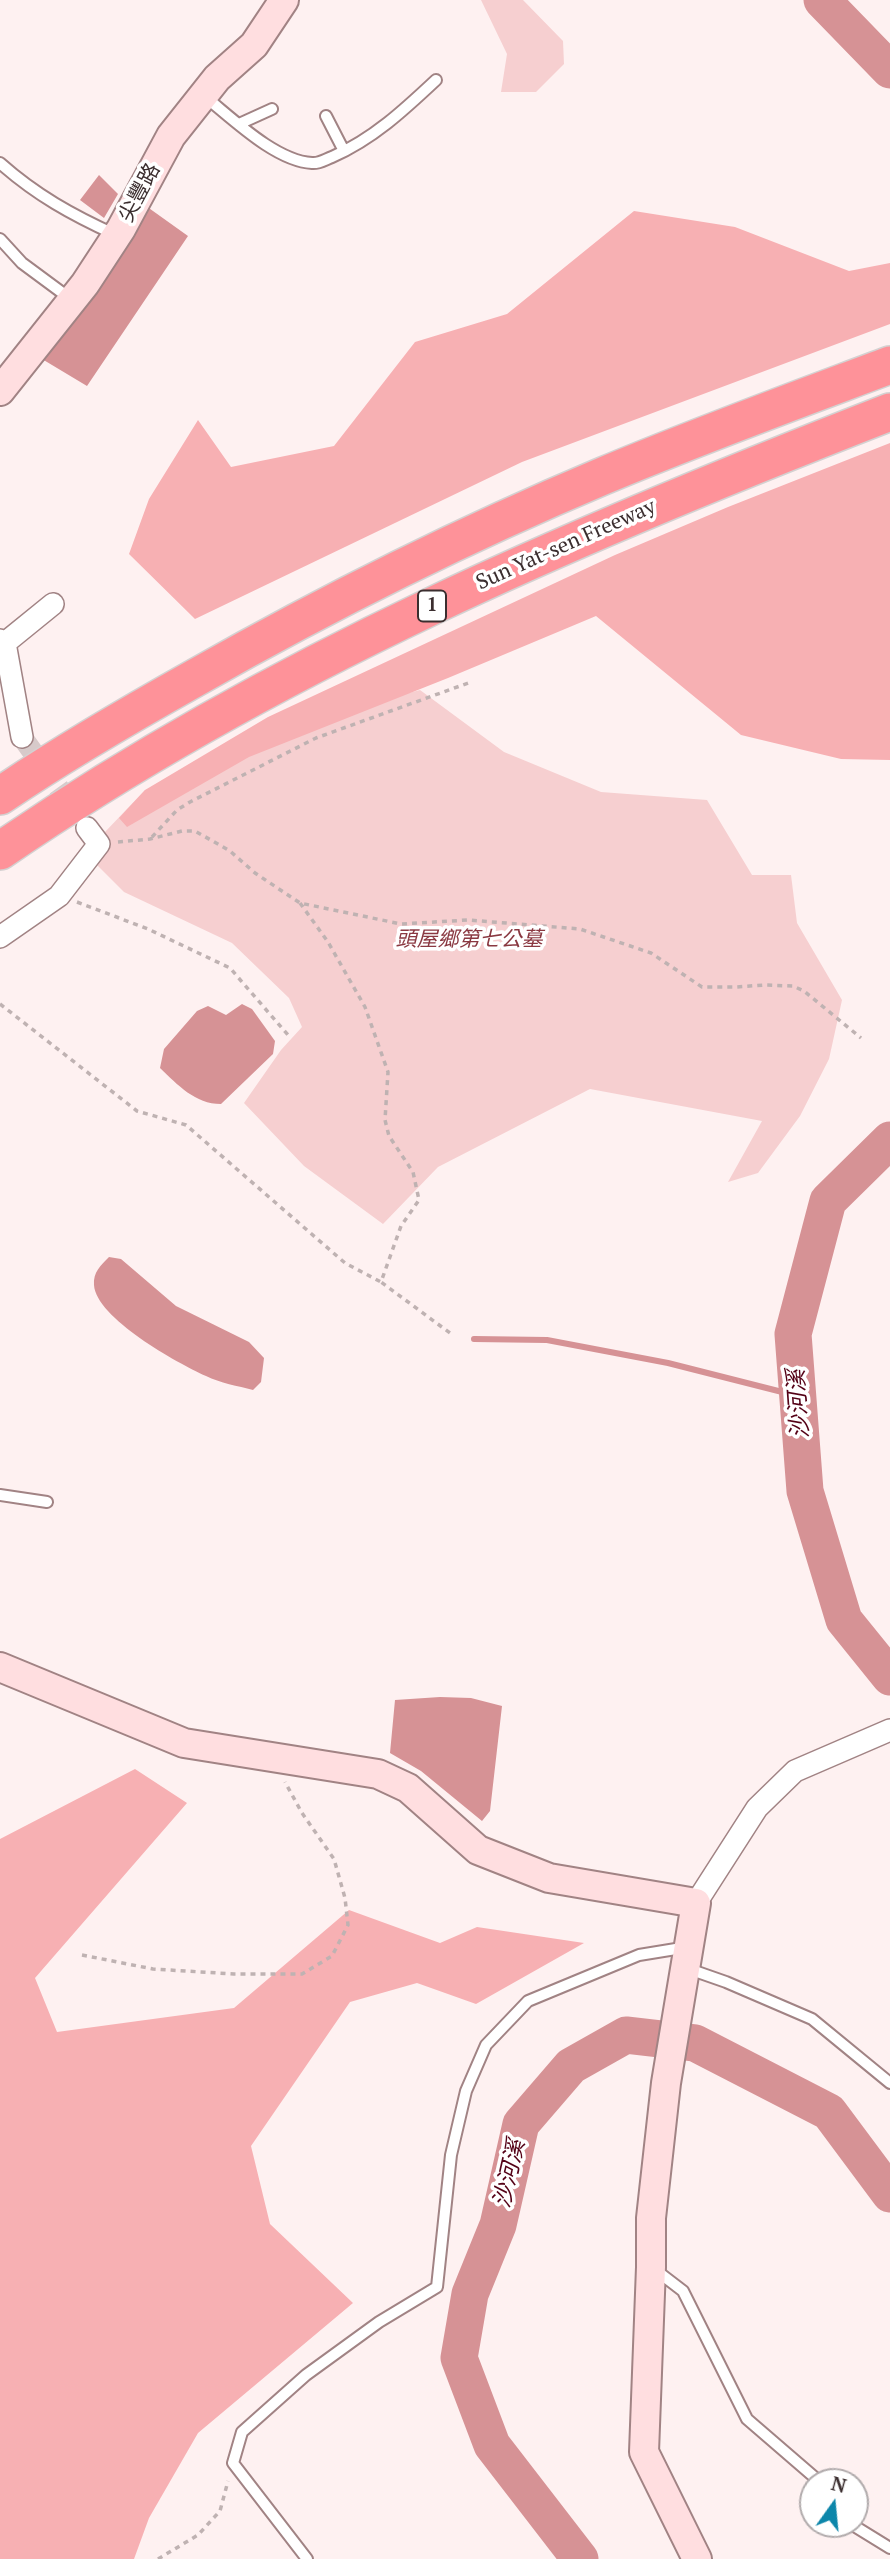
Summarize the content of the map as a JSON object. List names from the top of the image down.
{
  "streets": {
    "highway": ["Sun Yat-sen Freeway", "1"],
    "street": ["尖豐路"]
  },
  "water": ["沙河溪"],
  "parks": ["頭屋鄉第七公墓"],
  "north": "top"
}
